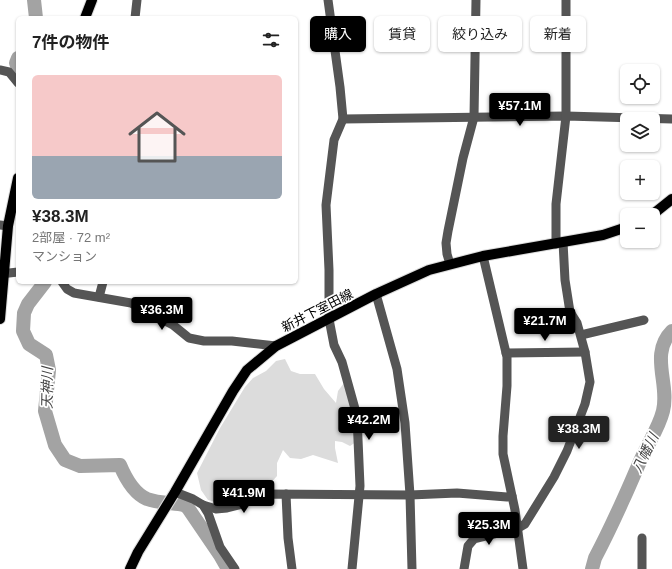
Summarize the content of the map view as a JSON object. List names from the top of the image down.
{
  "streets": {
    "main road": ["新井下室田線"]
  },
  "water": ["天神川", "八幡川"],
  "page": {
    "chip": [
      "購入",
      "賃貸",
      "絞り込み",
      "新着"
    ],
    "heading": "7件の物件",
    "map_buttons": ["+", "−"],
    "list": [
      {
        "name": "¥38.3M",
        "note": "2部屋 · 72 m² · マンション"
      }
    ],
    "price": [
      "¥57.1M",
      "¥36.3M",
      "¥21.7M",
      "¥42.2M",
      "¥38.3M",
      "¥41.9M",
      "¥25.3M"
    ]
  }
}
